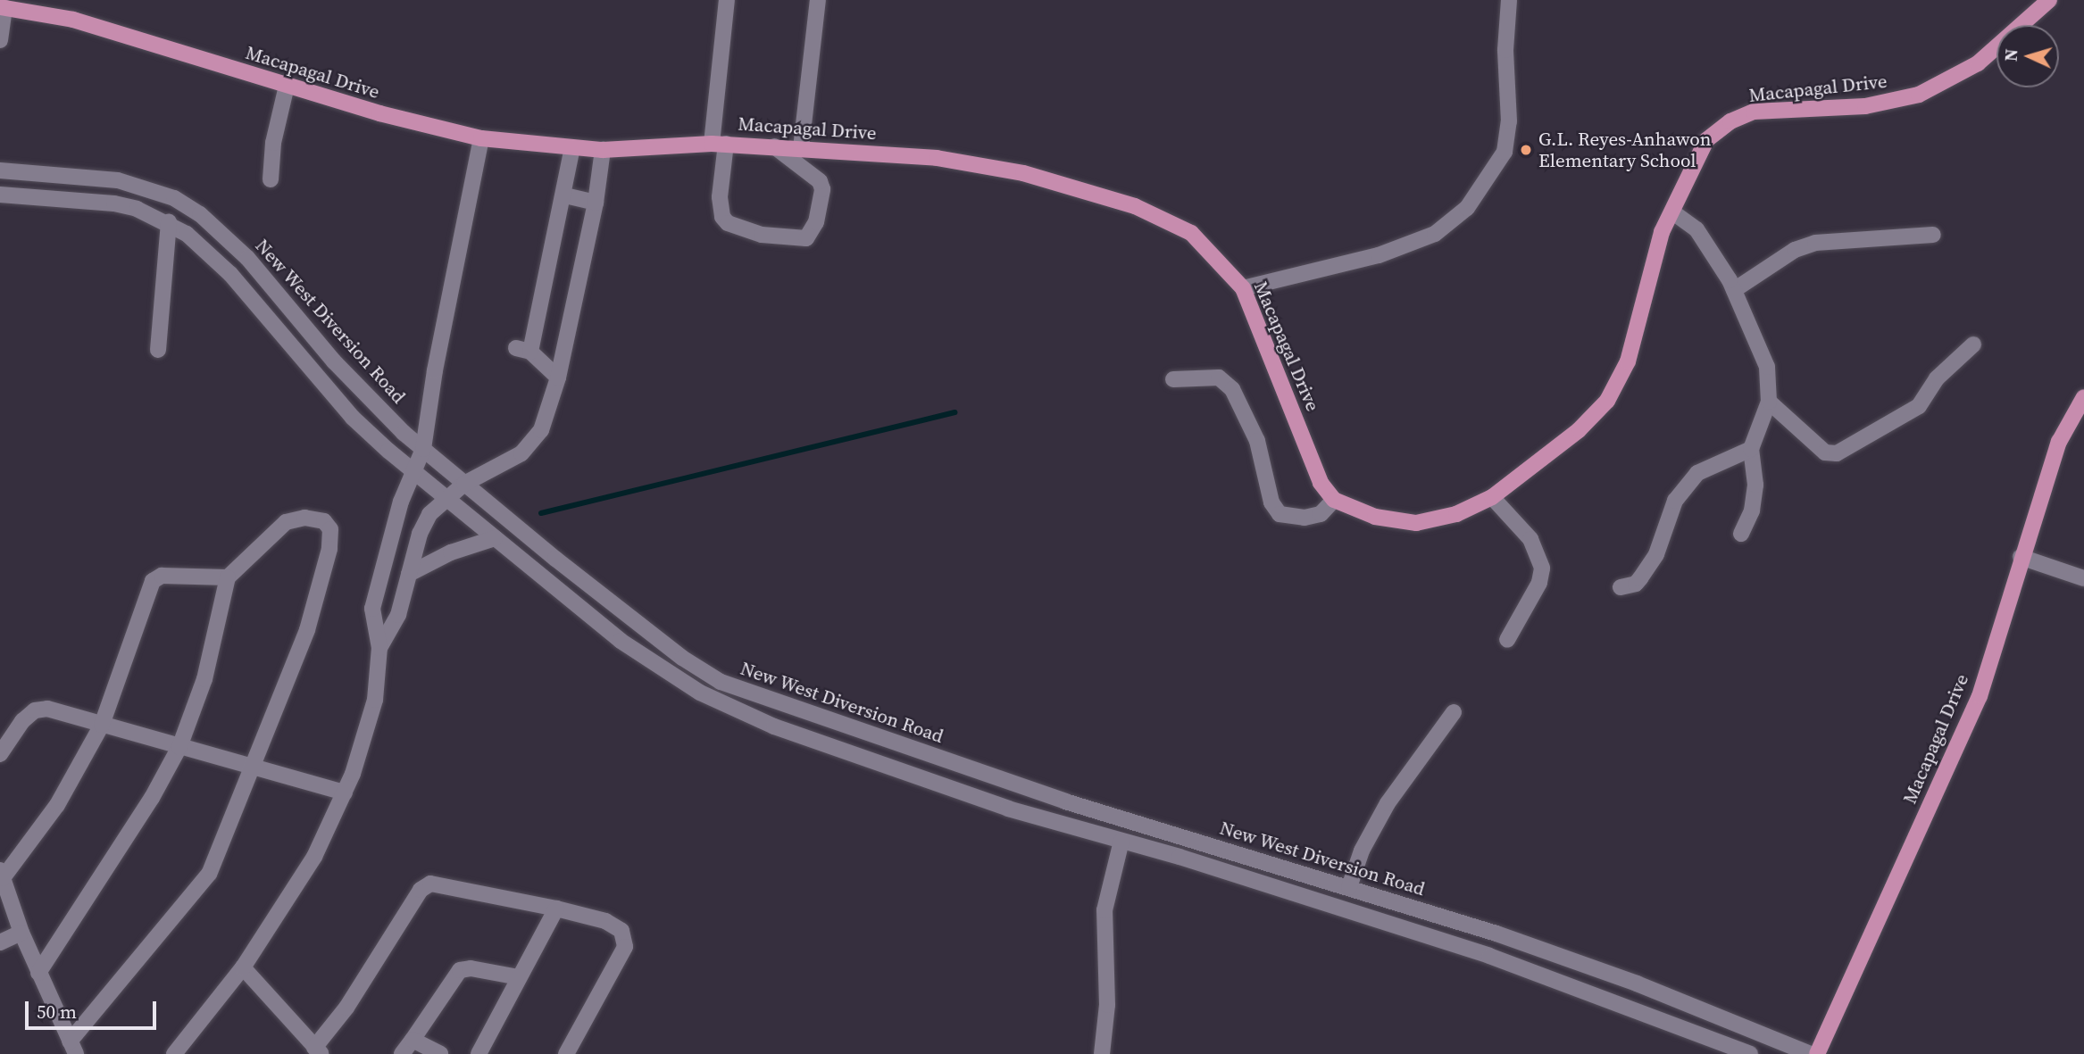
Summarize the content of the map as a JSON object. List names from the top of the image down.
{
  "streets": {
    "main road": ["Macapagal Drive"],
    "street": ["New West Diversion Road"]
  },
  "places": ["G.L. Reyes-Anhawon Elementary School"],
  "scale_bar": "50 m",
  "north": "left"
}
